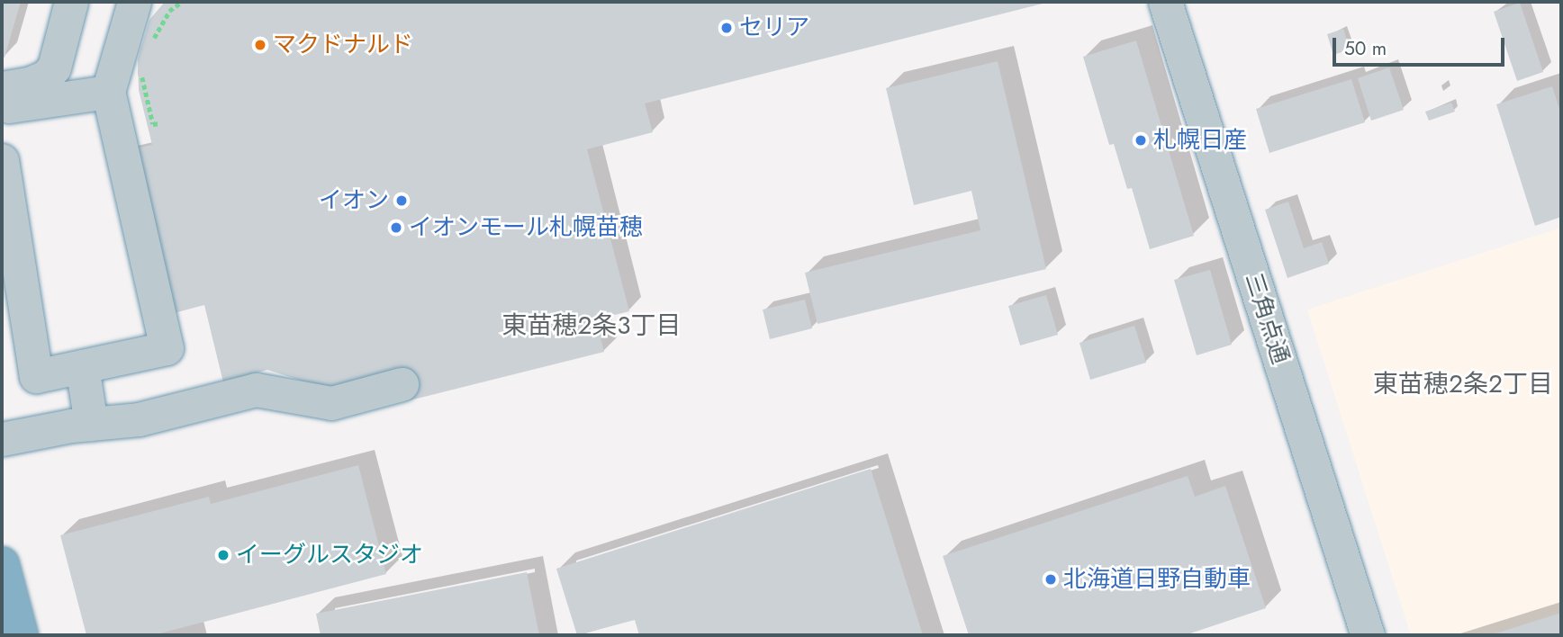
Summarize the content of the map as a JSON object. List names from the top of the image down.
{
  "streets": {
    "street": ["三角点通"]
  },
  "districts": ["東苗穂2条3丁目", "東苗穂2条2丁目"],
  "places": [
    "セリア",
    "マクドナルド",
    "札幌日産",
    "イオン",
    "イオンモール札幌苗穂",
    "イーグルスタジオ",
    "北海道日野自動車"
  ],
  "scale_bar": "50 m"
}
